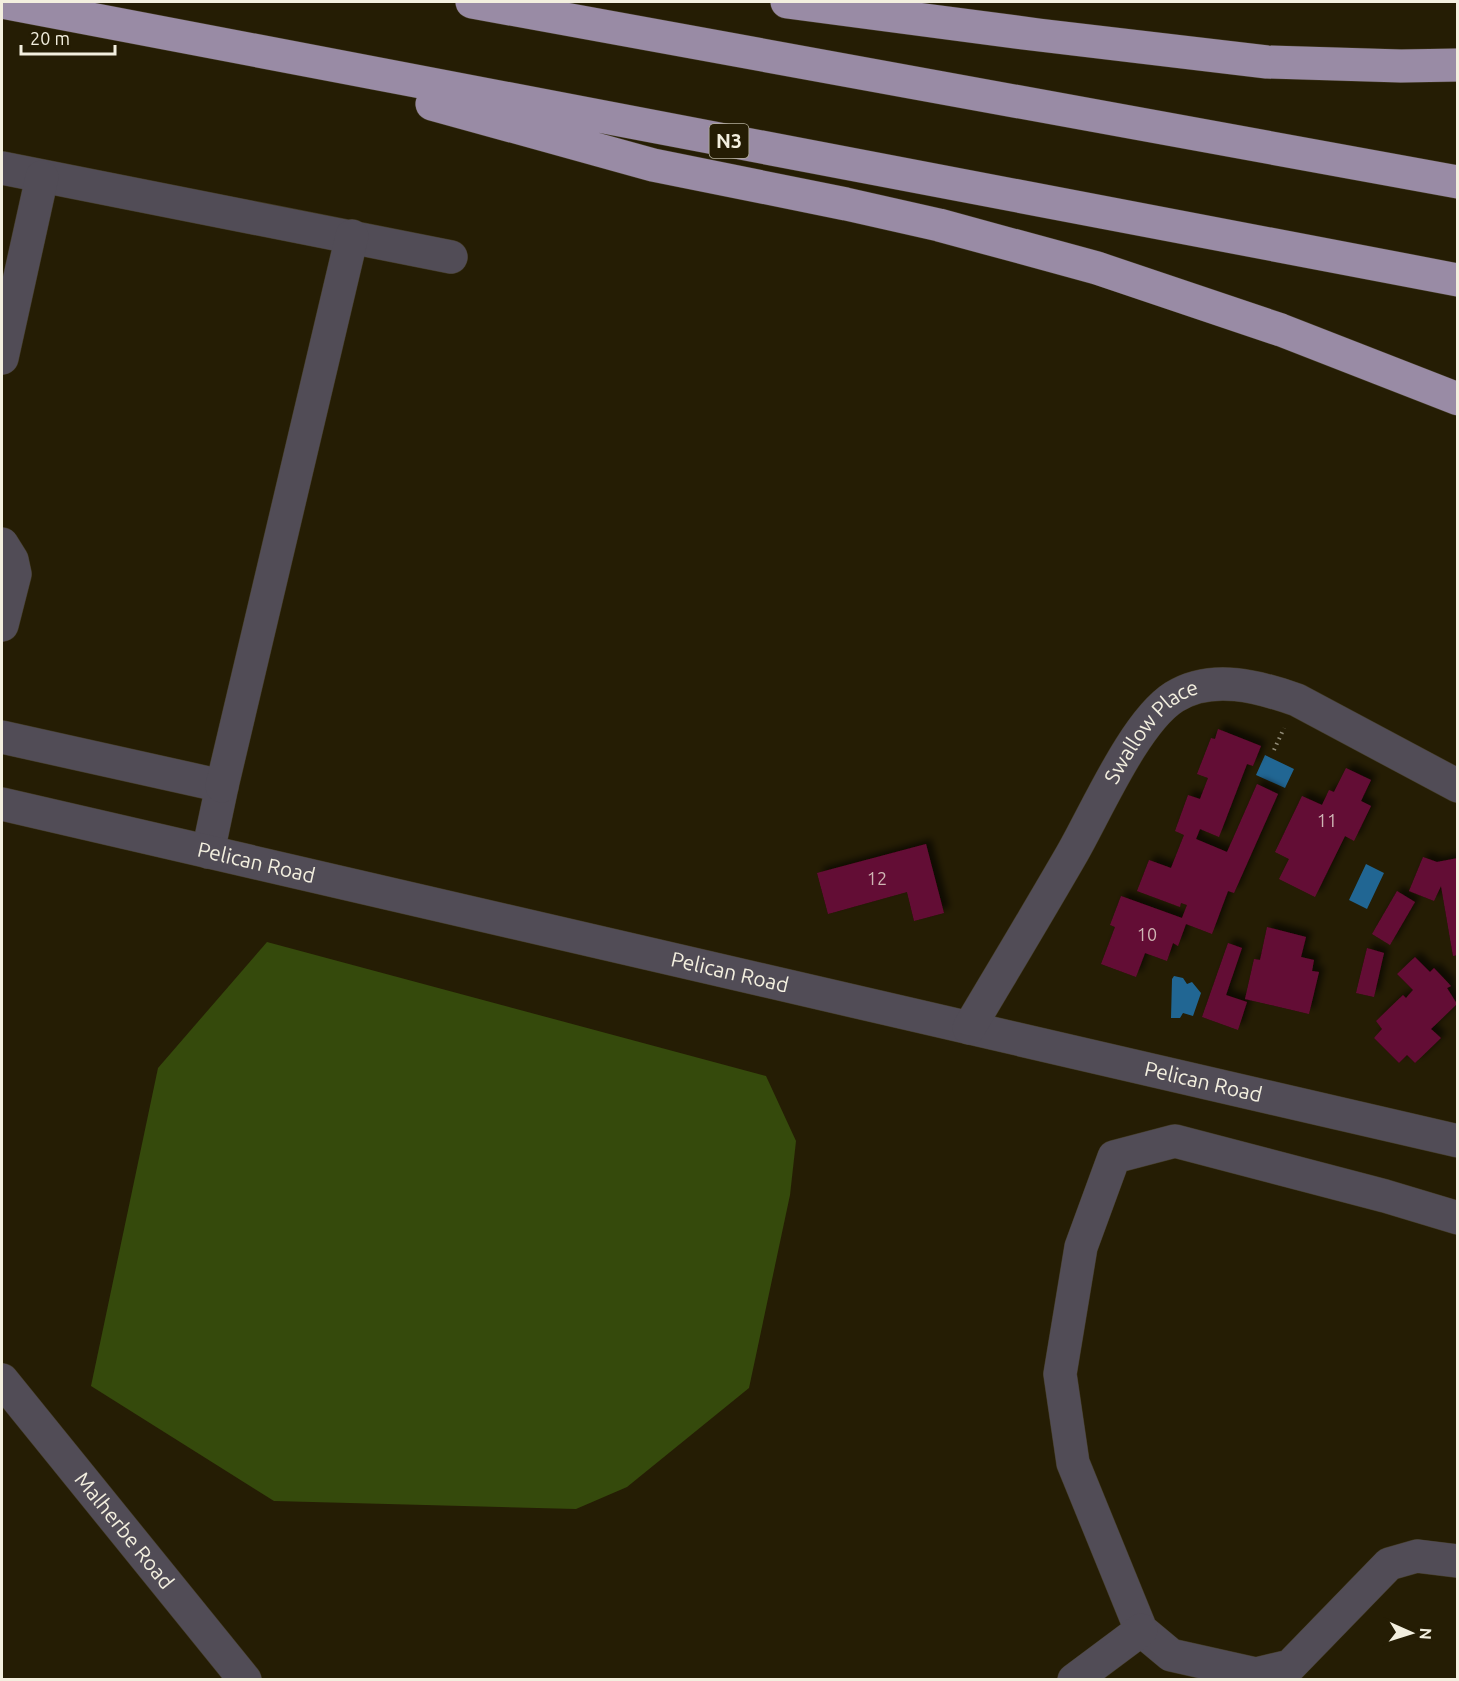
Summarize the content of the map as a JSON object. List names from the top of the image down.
{
  "streets": {
    "highway": ["N3"],
    "street": ["Swallow Place", "Pelican Road", "Malherbe Road"]
  },
  "crossings": [
    ["Swallow Place", "Pelican Road"]
  ],
  "house_numbers": ["11", "12", "10"],
  "scale_bar": "20 m",
  "north": "right"
}
